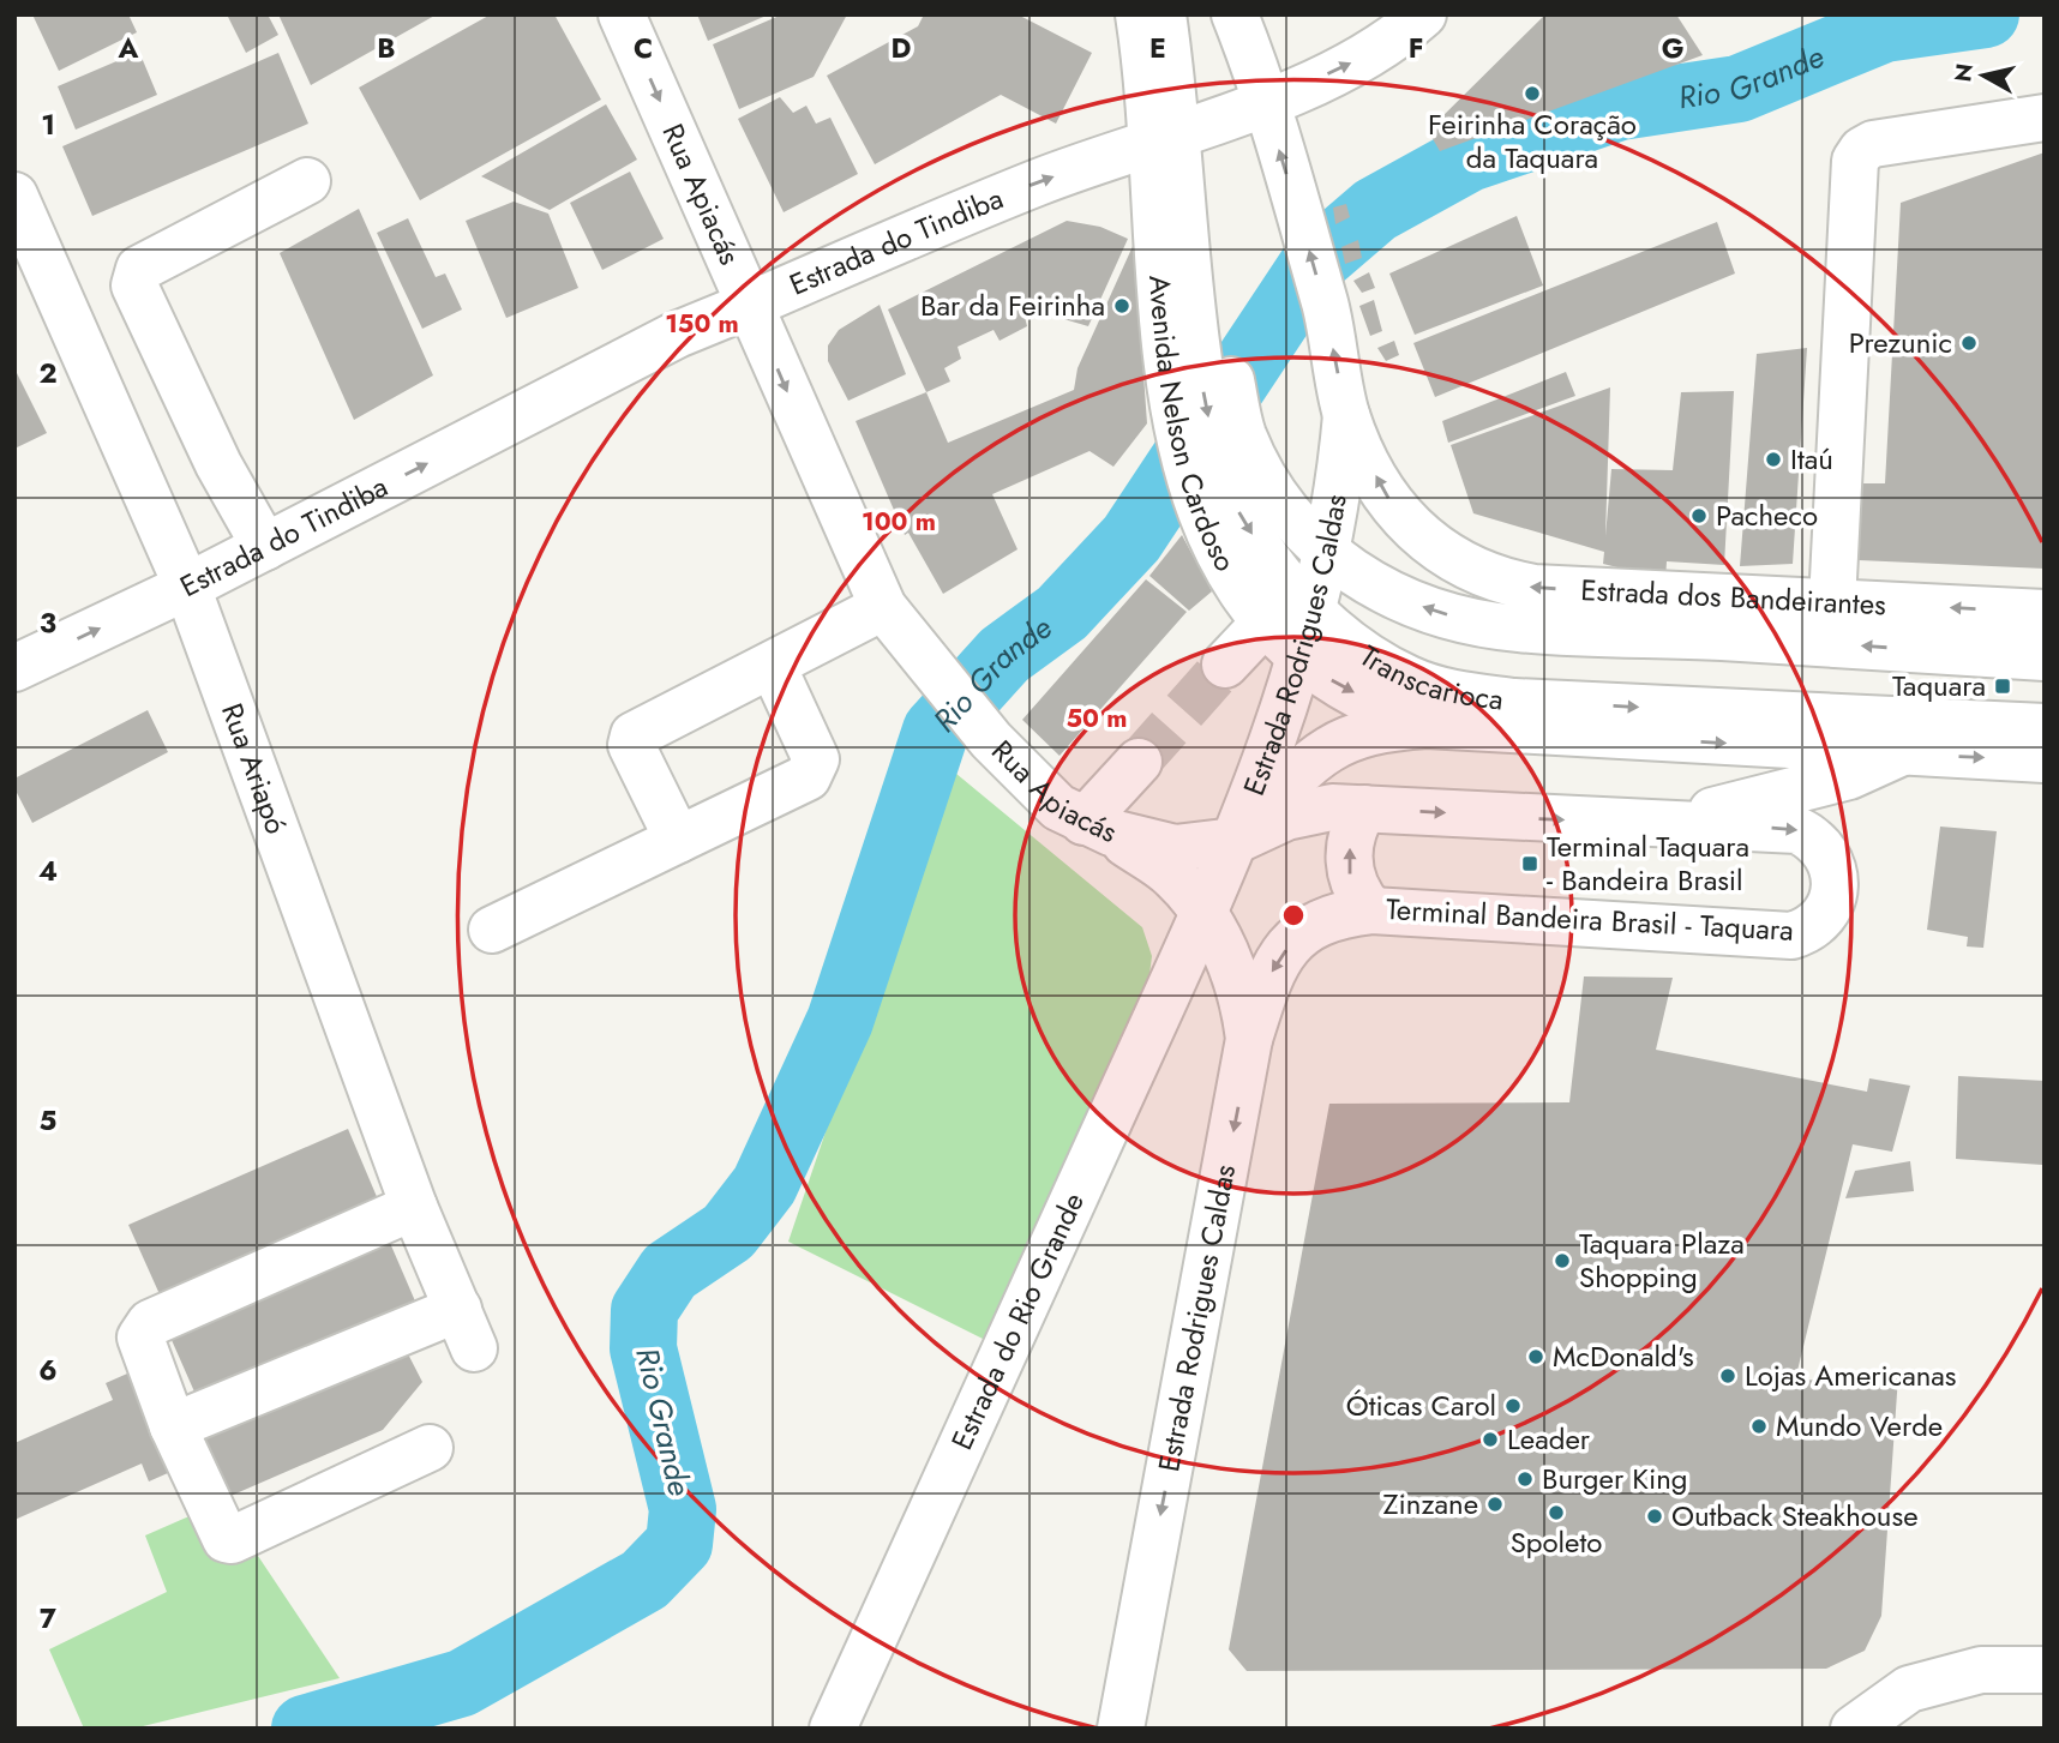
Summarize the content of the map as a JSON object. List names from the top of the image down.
{
  "streets": {
    "main road": [
      "Rua Apiacás",
      "Estrada do Tindiba",
      "Avenida Nelson Cardoso",
      "Estrada dos Bandeirantes",
      "Estrada Rodrigues Caldas",
      "Transcarioca",
      "Rua Ariapó",
      "Terminal Bandeira Brasil - Taquara",
      "Estrada do Rio Grande"
    ]
  },
  "crossings": [
    ["Rua Apiacás", "Estrada do Tindiba"],
    ["Rua Apiacás", "Estrada Rodrigues Caldas"],
    ["Rua Apiacás", "Terminal Bandeira Brasil - Taquara"],
    ["Estrada do Tindiba", "Avenida Nelson Cardoso"],
    ["Estrada do Tindiba", "Transcarioca"],
    ["Estrada do Tindiba", "Rua Ariapó"],
    ["Avenida Nelson Cardoso", "Estrada Rodrigues Caldas"],
    ["Avenida Nelson Cardoso", "Transcarioca"],
    ["Estrada dos Bandeirantes", "Estrada Rodrigues Caldas"],
    ["Estrada Rodrigues Caldas", "Transcarioca"],
    ["Estrada Rodrigues Caldas", "Terminal Bandeira Brasil - Taquara"],
    ["Estrada Rodrigues Caldas", "Estrada do Rio Grande"]
  ],
  "one_way": ["Rua Apiacás", "Estrada do Tindiba", "Estrada Rodrigues Caldas"],
  "water": ["Rio Grande"],
  "places": {
    "other": [
      "Feirinha Coração da Taquara",
      "Bar da Feirinha",
      "Prezunic",
      "Itaú",
      "Pacheco",
      "Taquara Plaza Shopping",
      "McDonald's",
      "Lojas Americanas",
      "Óticas Carol",
      "Mundo Verde",
      "Leader",
      "Burger King",
      "Zinzane",
      "Spoleto",
      "Outback Steakhouse"
    ],
    "transit": ["Taquara", "Terminal Taquara - Bandeira Brasil"]
  },
  "north": "left",
  "grid": {
    "columns": [
      "A",
      "B",
      "C",
      "D",
      "E",
      "F",
      "G"
    ],
    "rows": [
      "1",
      "2",
      "3",
      "4",
      "5",
      "6",
      "7"
    ]
  },
  "rings": ["150 m", "100 m", "50 m"]
}
